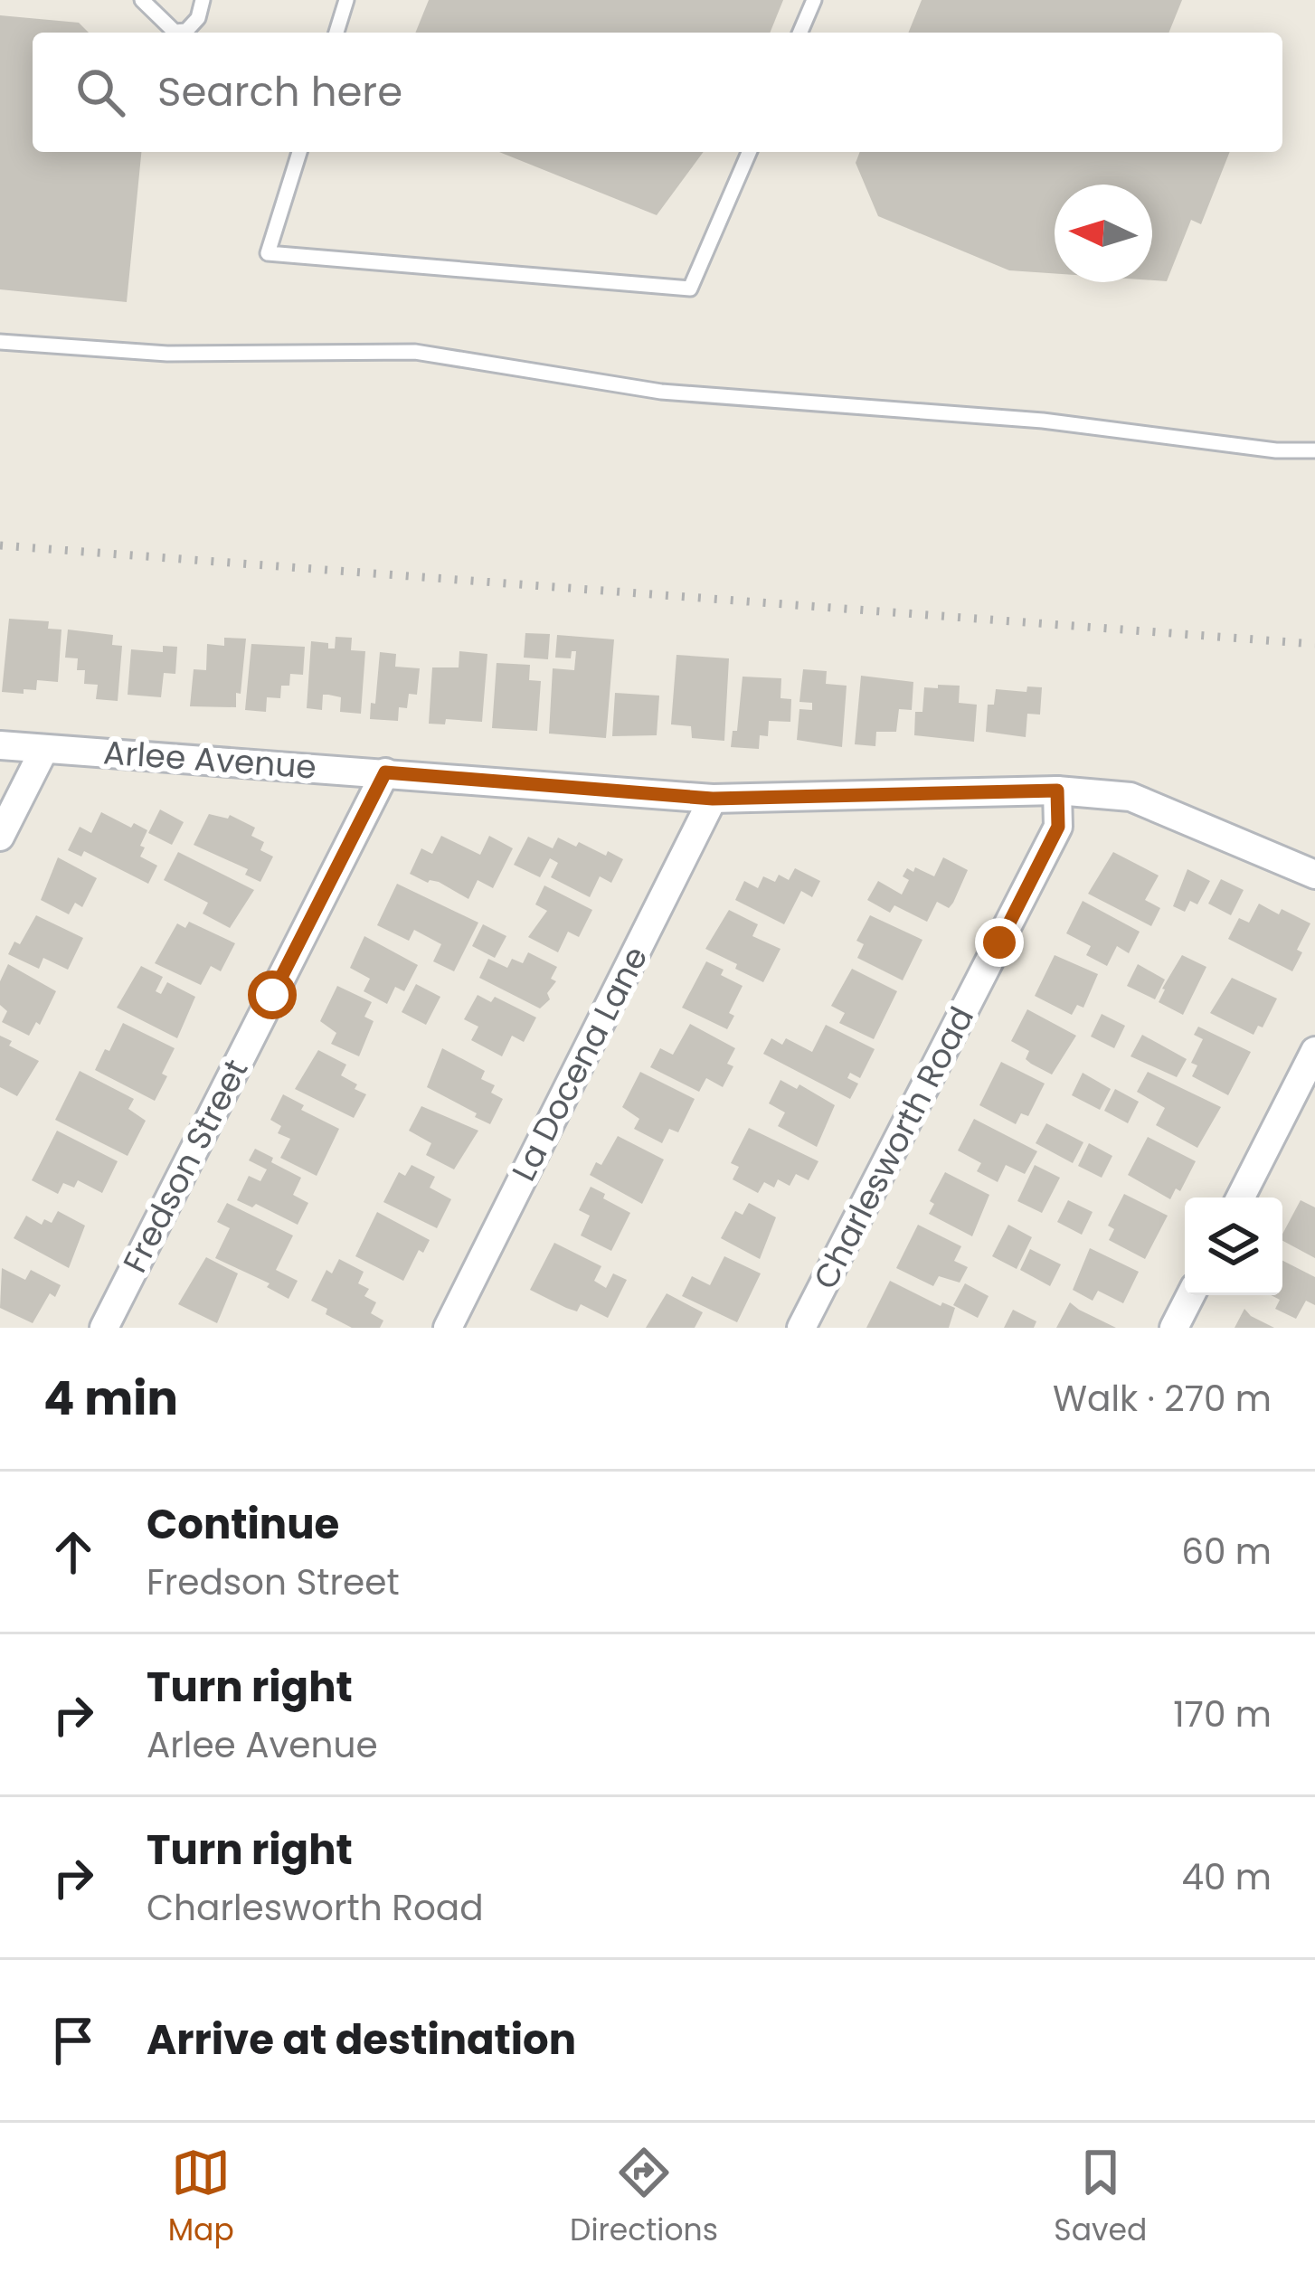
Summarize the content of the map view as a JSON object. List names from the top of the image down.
{
  "streets": {
    "street": [
      "Arlee Avenue",
      "La Docena Lane",
      "Charlesworth Road",
      "Fredson Street"
    ]
  },
  "crossings": [
    ["Arlee Avenue", "La Docena Lane"],
    ["Arlee Avenue", "Charlesworth Road"],
    ["Arlee Avenue", "Fredson Street"]
  ],
  "north": "left",
  "page": {
    "search": "Search here",
    "heading": ["4 min", "Walk · 270 m"],
    "list": [
      ["Continue", "Fredson Street", "60 m"],
      ["Turn right", "Arlee Avenue", "170 m"],
      ["Turn right", "Charlesworth Road", "40 m"],
      "Arrive at destination"
    ],
    "nav": ["Map", "Directions", "Saved"]
  }
}
